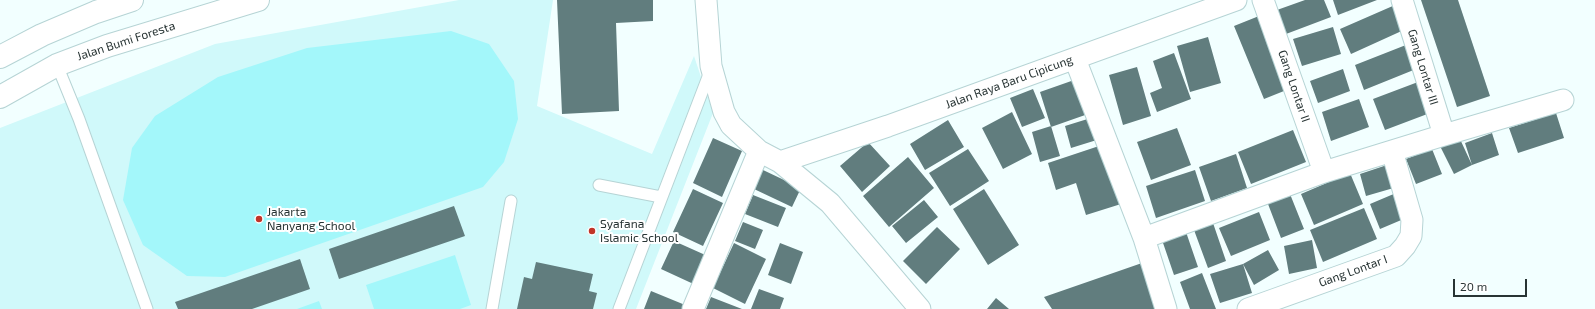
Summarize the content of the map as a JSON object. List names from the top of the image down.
{
  "streets": {
    "main road": ["Jalan Bumi Foresta"],
    "street": [
      "Gang Lontar III",
      "Jalan Raya Baru Cipicung",
      "Gang Lontar II",
      "Gang Lontar I"
    ]
  },
  "places": ["Jakarta Nanyang School", "Syafana Islamic School"],
  "scale_bar": "20 m"
}
